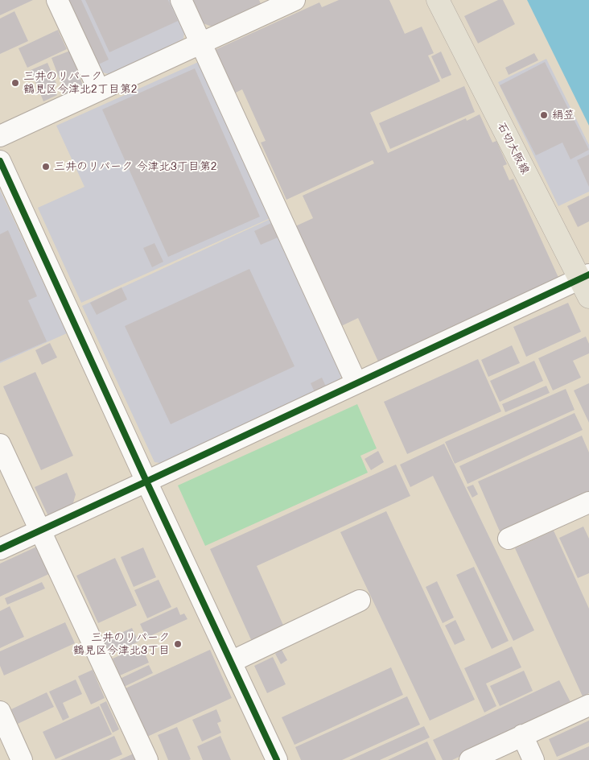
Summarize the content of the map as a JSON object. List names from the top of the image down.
{
  "streets": {
    "main road": ["石切大阪線"]
  },
  "places": [
    "三井のリパーク 鶴見区今津北2丁目第2",
    "絹笠",
    "三井のリパーク 今津北3丁目第2",
    "三井のリパーク 鶴見区今津北3丁目"
  ]
}
